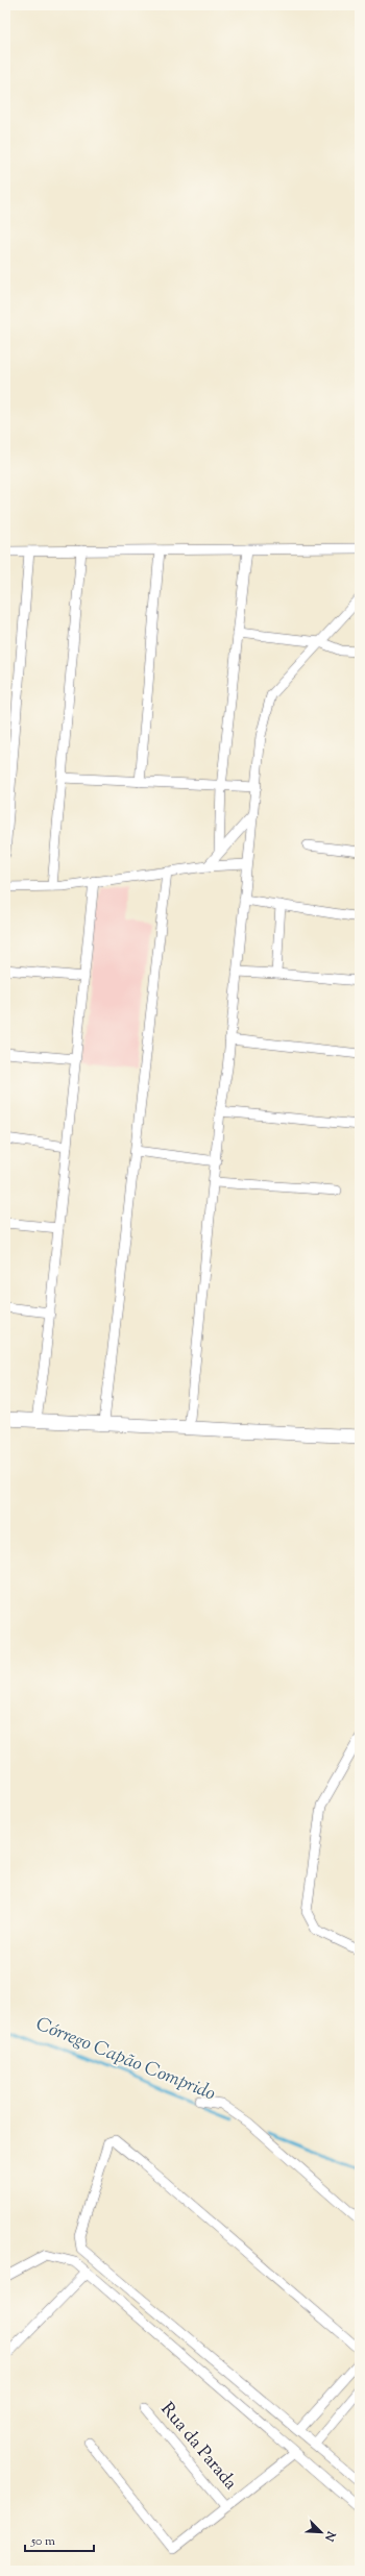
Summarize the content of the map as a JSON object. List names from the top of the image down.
{
  "streets": {
    "street": ["Rua da Parada"]
  },
  "water": ["Córrego Capão Comprido"],
  "scale_bar": "50 m",
  "north": "bottom right"
}
